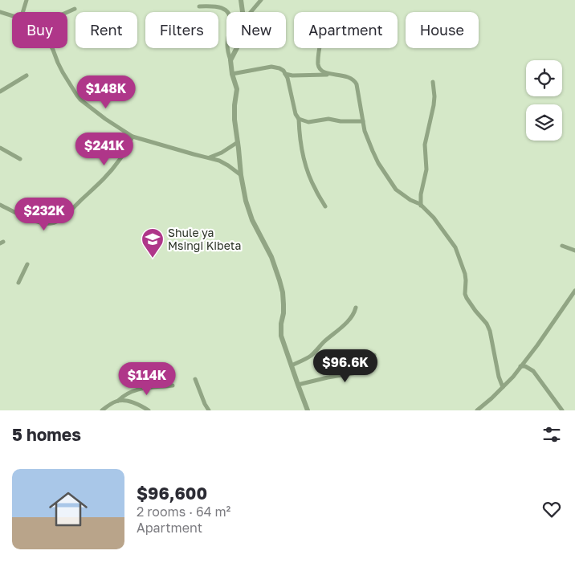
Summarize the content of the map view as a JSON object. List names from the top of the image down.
{
  "places": {
    "school or university": ["Shule ya Msingi Kibeta"]
  },
  "page": {
    "chip": [
      "Buy",
      "Rent",
      "Filters",
      "New",
      "Apartment",
      "House"
    ],
    "price": [
      "$148K",
      "$241K",
      "$232K",
      "$96.6K",
      "$114K"
    ],
    "heading": "5 homes",
    "list": [
      {
        "name": "$96,600",
        "note": "2 rooms · 64 m² · Apartment"
      }
    ]
  }
}
